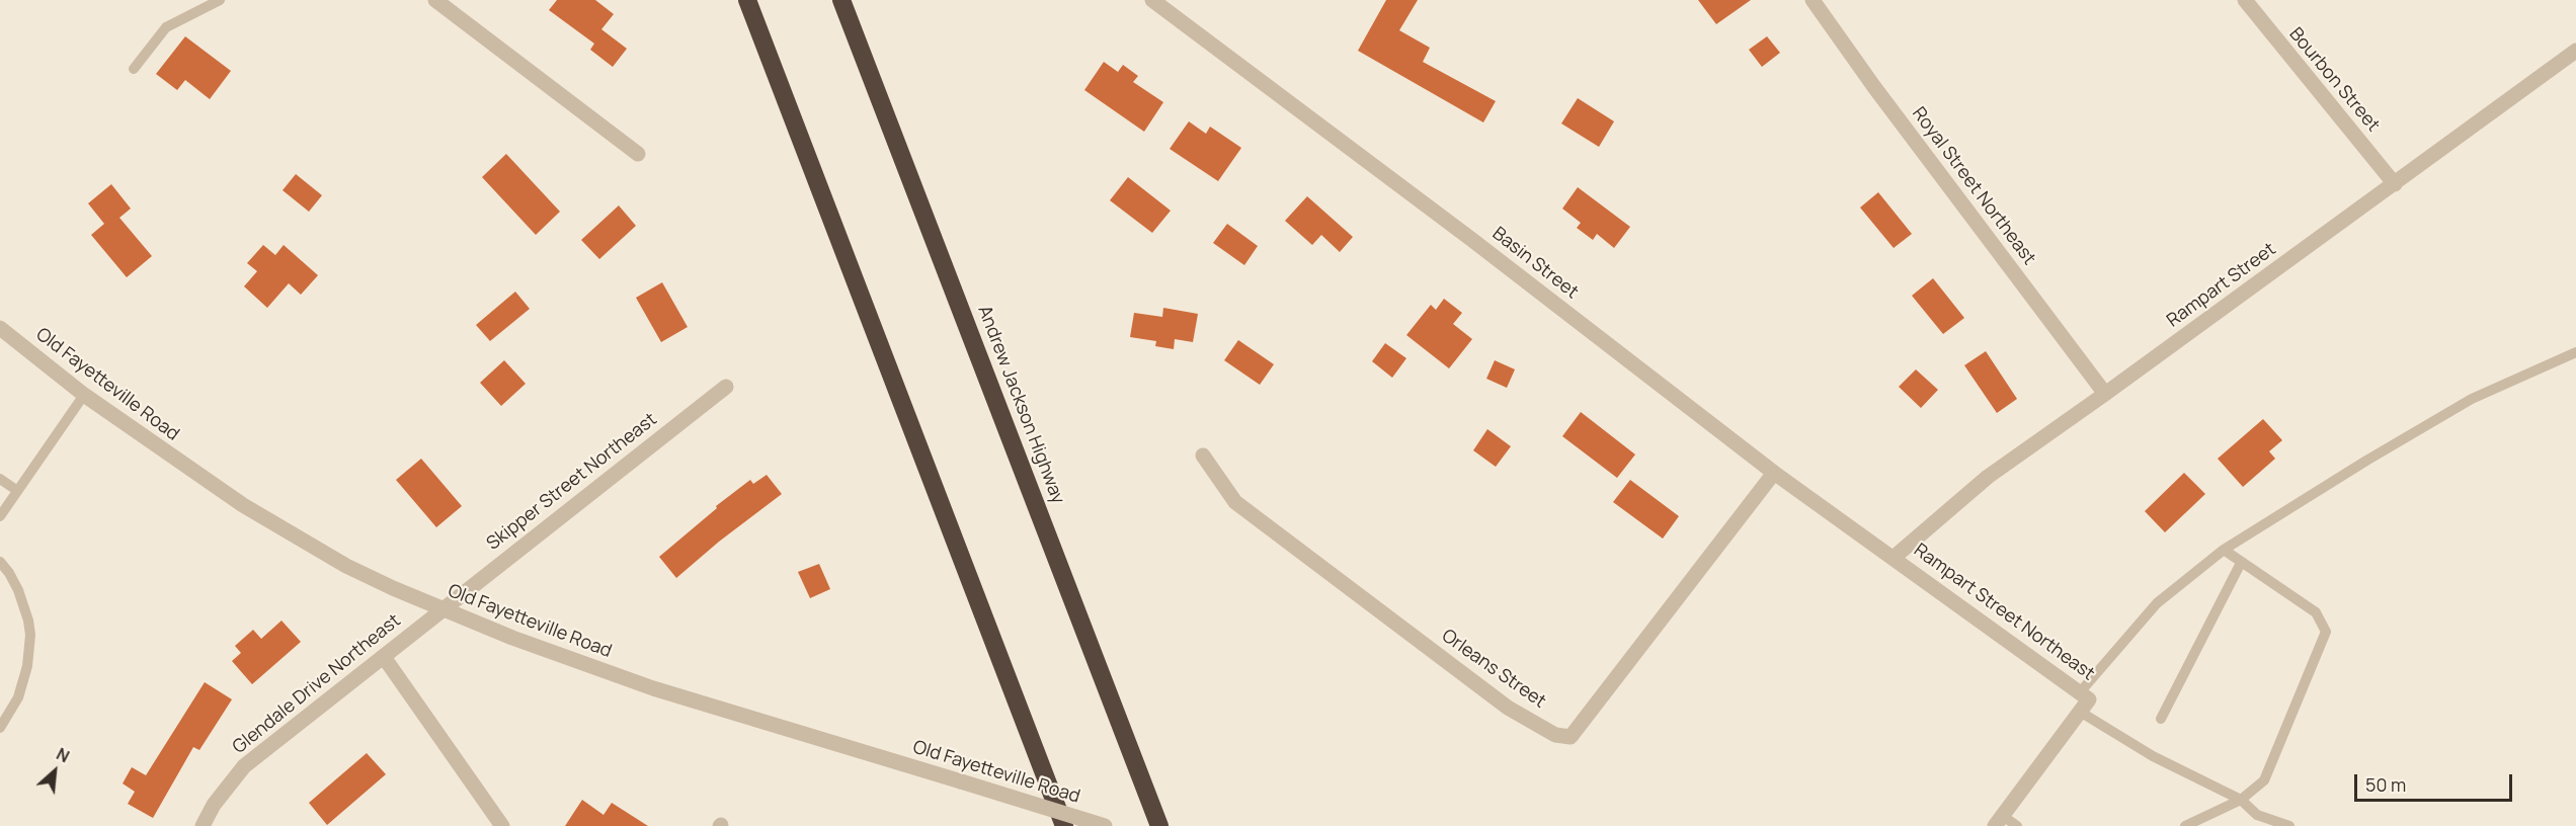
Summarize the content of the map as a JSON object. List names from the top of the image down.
{
  "streets": {
    "highway": ["Andrew Jackson Highway"],
    "street": [
      "Bourbon Street",
      "Royal Street Northeast",
      "Basin Street",
      "Rampart Street",
      "Old Fayetteville Road",
      "Skipper Street Northeast",
      "Rampart Street Northeast",
      "Orleans Street",
      "Glendale Drive Northeast"
    ]
  },
  "crossings": [
    ["Bourbon Street", "Rampart Street"],
    ["Royal Street Northeast", "Rampart Street"],
    ["Basin Street", "Rampart Street"],
    ["Basin Street", "Rampart Street Northeast"],
    ["Basin Street", "Orleans Street"],
    ["Rampart Street", "Rampart Street Northeast"],
    ["Old Fayetteville Road", "Skipper Street Northeast"],
    ["Old Fayetteville Road", "Glendale Drive Northeast"],
    ["Skipper Street Northeast", "Glendale Drive Northeast"]
  ],
  "scale_bar": "50 m",
  "north": "top right"
}
